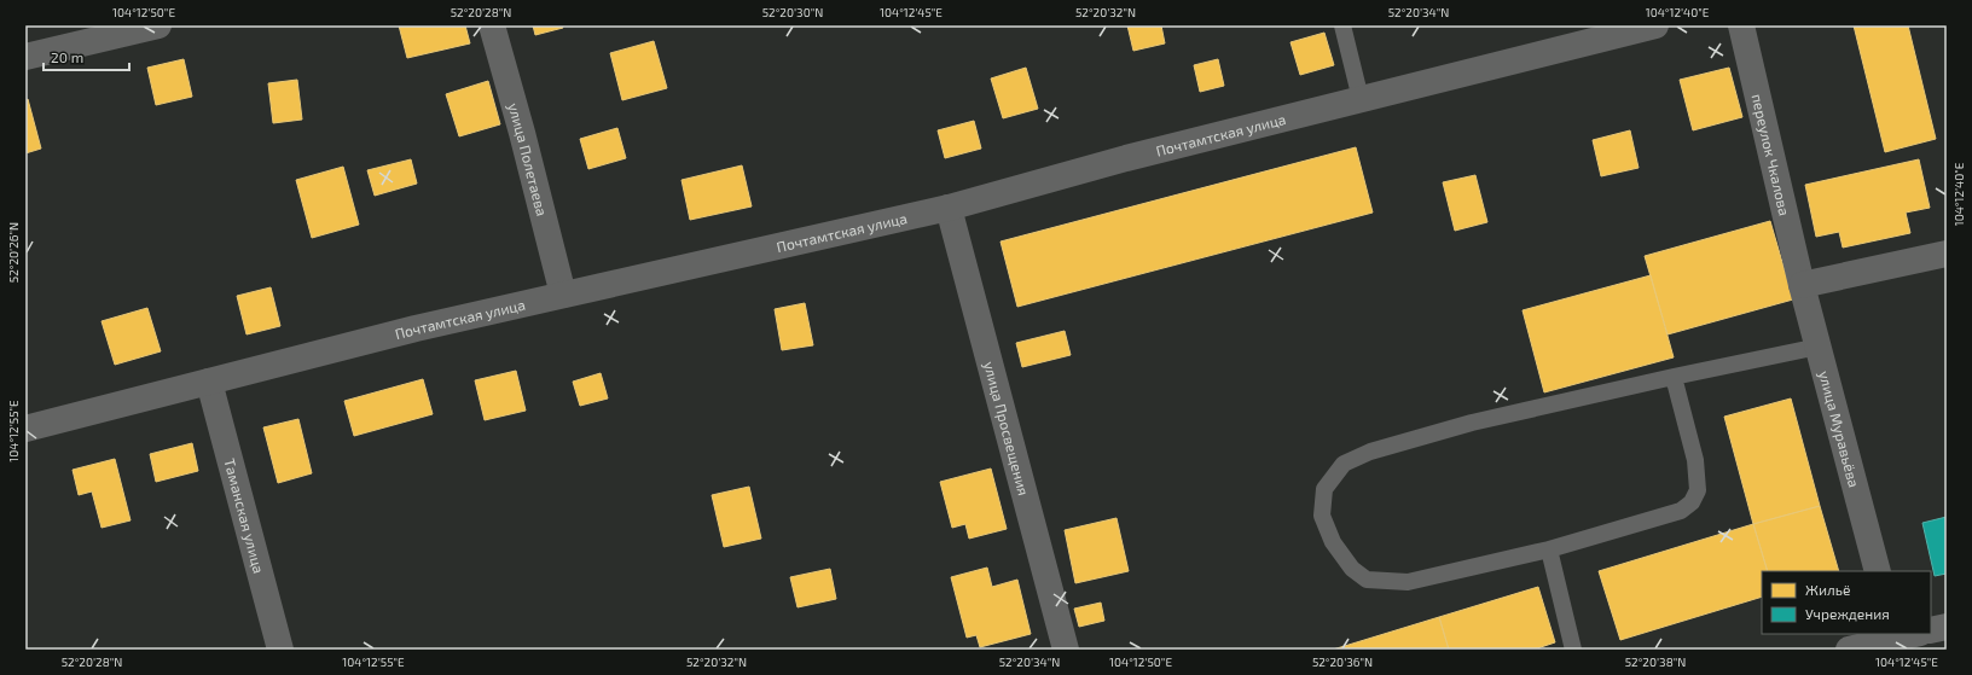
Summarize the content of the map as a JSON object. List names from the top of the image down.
{
  "streets": {
    "street": [
      "Почтамтская улица",
      "переулок Чкалова",
      "улица Полетаева",
      "улица Просвещения",
      "улица Муравьёва",
      "Таманская улица"
    ]
  },
  "crossings": [
    ["Почтамтская улица", "улица Полетаева"],
    ["Почтамтская улица", "улица Просвещения"],
    ["Почтамтская улица", "Таманская улица"],
    ["переулок Чкалова", "улица Муравьёва"]
  ],
  "legend": ["Жильё", "Учреждения"],
  "scale_bar": "20 m",
  "coordinates": [
    "104°12'50\"E",
    "52°20'28\"N",
    "52°20'30\"N",
    "104°12'45\"E",
    "52°20'32\"N",
    "52°20'34\"N",
    "104°12'40\"E",
    "52°20'26\"N",
    "104°12'55\"E",
    "52°20'36\"N",
    "52°20'38\"N"
  ]
}
